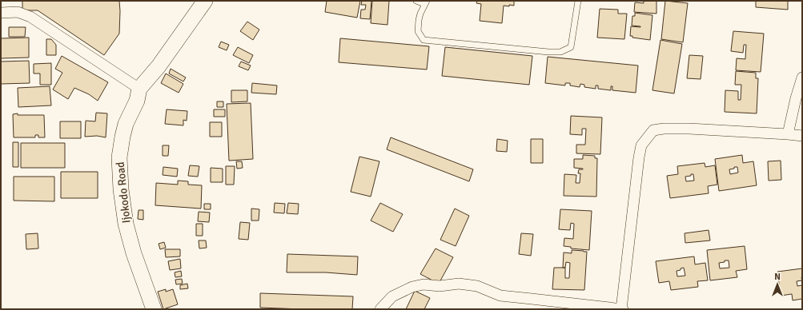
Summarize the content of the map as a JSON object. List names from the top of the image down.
{
  "streets": {
    "main road": ["Ijokodo Road"]
  },
  "north": "top"
}
